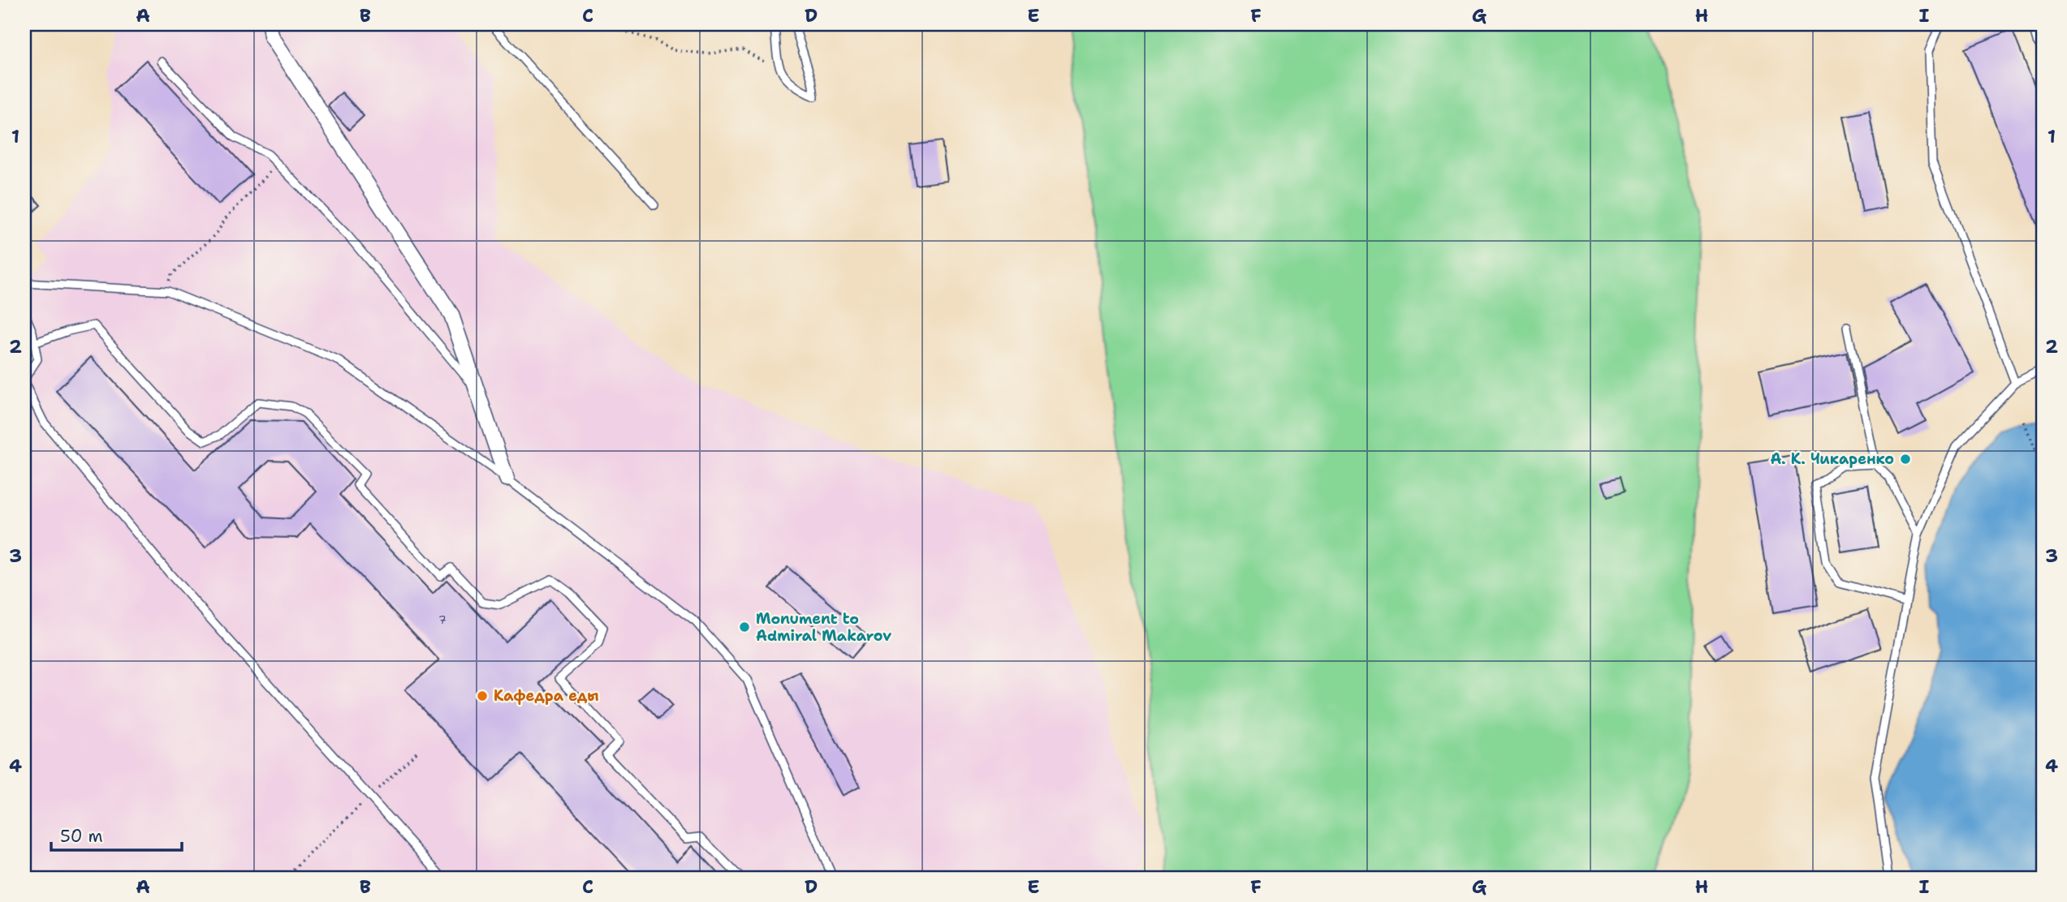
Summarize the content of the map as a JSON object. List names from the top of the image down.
{
  "places": ["А. К. Чикаренко", "Monument to Admiral Makarov", "Кафедра еды"],
  "house_numbers": ["7"],
  "scale_bar": "50 m",
  "grid": {
    "columns": [
      "A",
      "B",
      "C",
      "D",
      "E",
      "F",
      "G",
      "H",
      "I"
    ],
    "rows": [
      "1",
      "2",
      "3",
      "4"
    ]
  }
}
